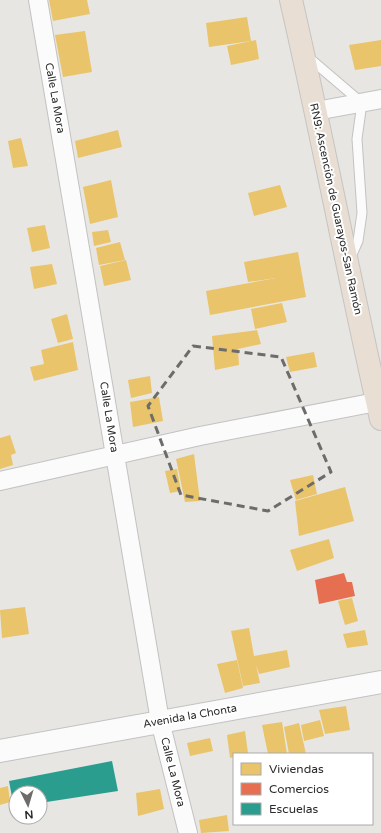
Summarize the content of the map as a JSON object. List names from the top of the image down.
{
  "streets": {
    "highway": ["RN9: Ascención de Guarayos-San Ramón"],
    "street": ["Calle La Mora", "Avenida la Chonta"]
  },
  "crossings": [
    ["Calle La Mora", "Avenida la Chonta"]
  ],
  "legend": ["Viviendas", "Comercios", "Escuelas"],
  "north": "bottom"
}
